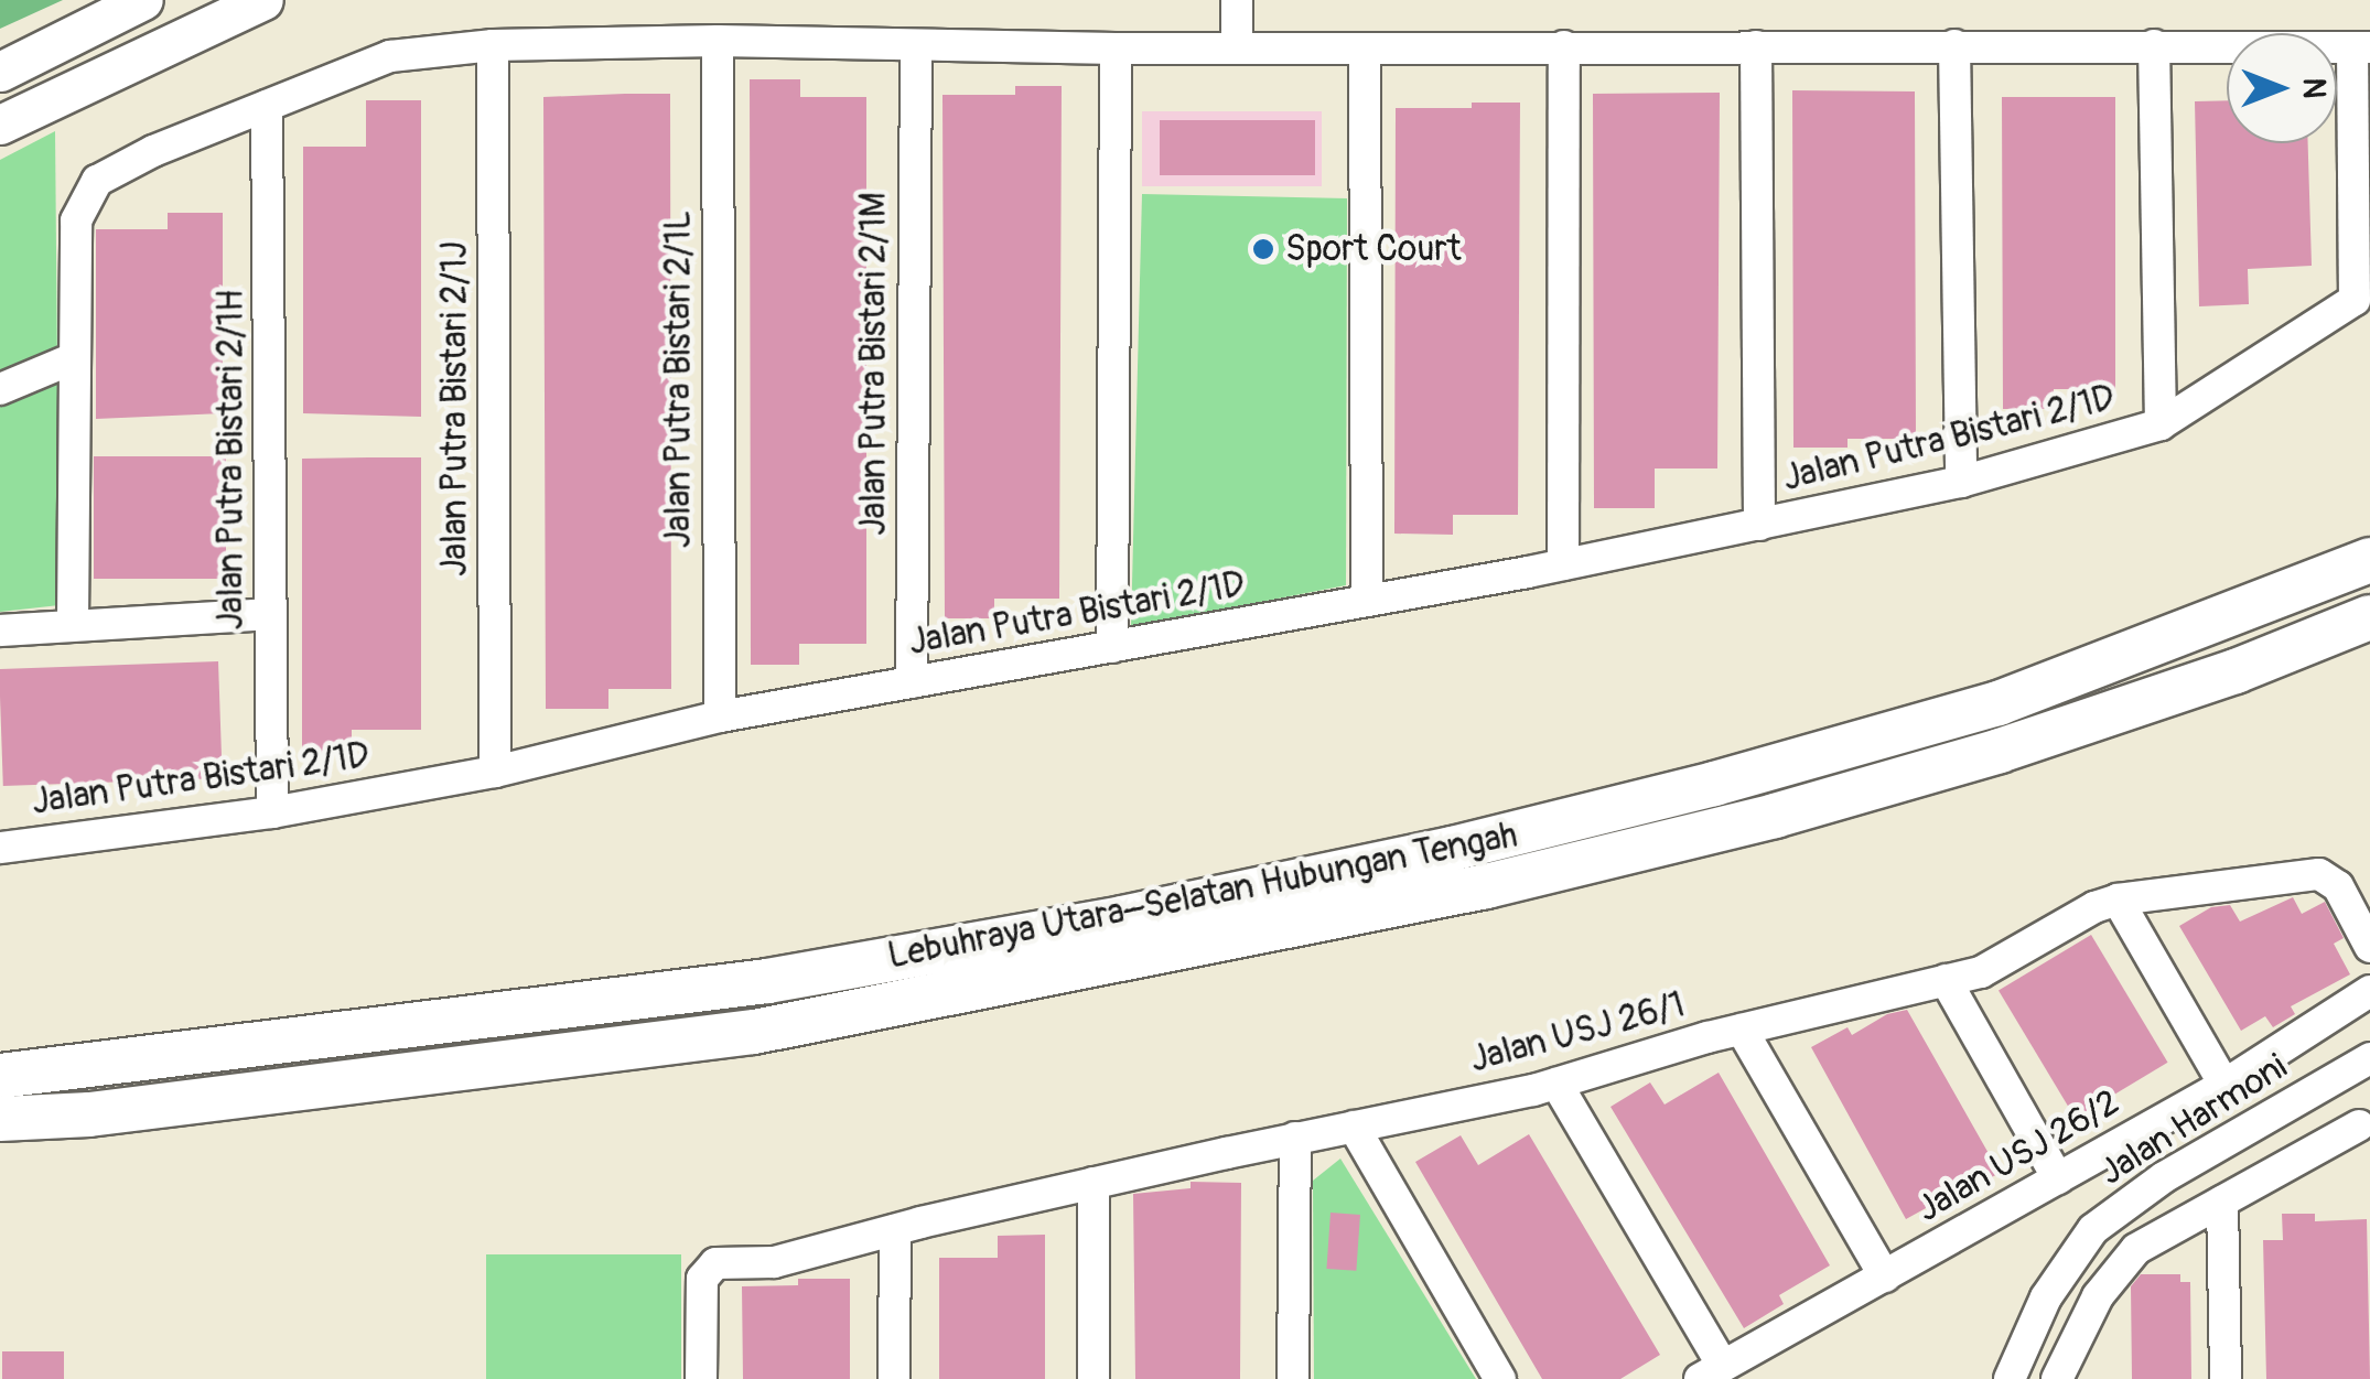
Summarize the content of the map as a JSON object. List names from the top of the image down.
{
  "streets": {
    "highway": ["Lebuhraya Utara–Selatan Hubungan Tengah"],
    "street": [
      "Jalan Putra Bistari 2/1M",
      "Jalan Putra Bistari 2/1L",
      "Jalan Putra Bistari 2/1J",
      "Jalan Putra Bistari 2/1D",
      "Jalan Putra Bistari 2/1H",
      "Jalan USJ 26/1",
      "Jalan Harmoni",
      "Jalan USJ 26/2"
    ]
  },
  "crossings": [
    ["Jalan Putra Bistari 2/1M", "Jalan Putra Bistari 2/1D"],
    ["Jalan Putra Bistari 2/1L", "Jalan Putra Bistari 2/1D"],
    ["Jalan Putra Bistari 2/1J", "Jalan Putra Bistari 2/1D"],
    ["Jalan Putra Bistari 2/1D", "Jalan Putra Bistari 2/1H"]
  ],
  "places": ["Sport Court"],
  "north": "right"
}
